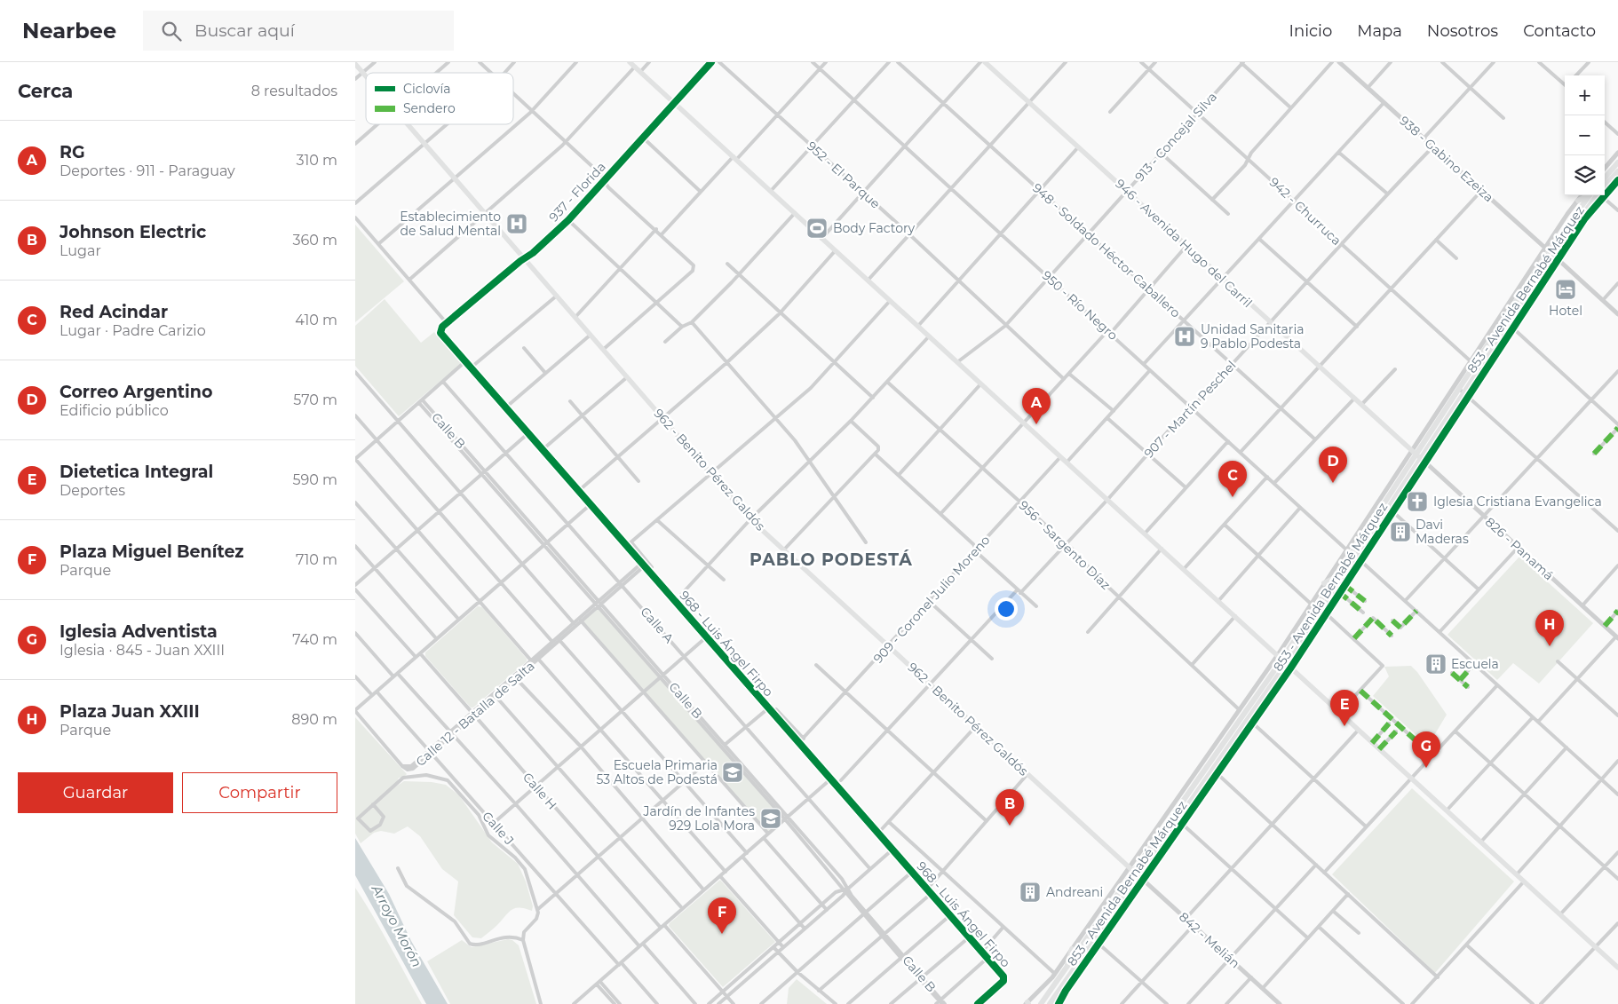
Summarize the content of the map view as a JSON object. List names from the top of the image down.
{
  "streets": {
    "main road": ["946 - Avenida Hugo del Carril", "853 - Avenida Bernabé Márquez", "962 - Benito Pérez Galdós"],
    "street": [
      "913 - Concejal Silva",
      "938 - Gabino Ezeiza",
      "952 - El Parque",
      "937 - Florida",
      "942 - Churruca",
      "948 - Soldado Héctor Caballero",
      "950 - Río Negro",
      "907 - Martín Peschel",
      "Calle B",
      "956 - Sargento Díaz",
      "826 - Panamá",
      "909 - Coronel Julio Moreno",
      "Calle A",
      "968 - Luis Ángel Firpo",
      "Calle 12 - Batalla de Salta",
      "Calle H",
      "Calle J",
      "842 - Melián"
    ]
  },
  "crossings": [
    ["913 - Concejal Silva", "952 - El Parque"],
    ["913 - Concejal Silva", "942 - Churruca"],
    ["913 - Concejal Silva", "946 - Avenida Hugo del Carril"],
    ["913 - Concejal Silva", "948 - Soldado Héctor Caballero"],
    ["913 - Concejal Silva", "950 - Río Negro"],
    ["938 - Gabino Ezeiza", "853 - Avenida Bernabé Márquez"],
    ["938 - Gabino Ezeiza", "907 - Martín Peschel"],
    ["937 - Florida", "962 - Benito Pérez Galdós"],
    ["937 - Florida", "968 - Luis Ángel Firpo"],
    ["942 - Churruca", "853 - Avenida Bernabé Márquez"],
    ["942 - Churruca", "907 - Martín Peschel"],
    ["946 - Avenida Hugo del Carril", "853 - Avenida Bernabé Márquez"],
    ["946 - Avenida Hugo del Carril", "907 - Martín Peschel"],
    ["946 - Avenida Hugo del Carril", "826 - Panamá"],
    ["948 - Soldado Héctor Caballero", "907 - Martín Peschel"],
    ["853 - Avenida Bernabé Márquez", "950 - Río Negro"],
    ["853 - Avenida Bernabé Márquez", "962 - Benito Pérez Galdós"],
    ["853 - Avenida Bernabé Márquez", "956 - Sargento Díaz"],
    ["853 - Avenida Bernabé Márquez", "826 - Panamá"],
    ["853 - Avenida Bernabé Márquez", "842 - Melián"],
    ["950 - Río Negro", "907 - Martín Peschel"],
    ["907 - Martín Peschel", "962 - Benito Pérez Galdós"],
    ["907 - Martín Peschel", "956 - Sargento Díaz"],
    ["Calle B", "Calle 12 - Batalla de Salta"],
    ["962 - Benito Pérez Galdós", "909 - Coronel Julio Moreno"],
    ["962 - Benito Pérez Galdós", "842 - Melián"],
    ["956 - Sargento Díaz", "909 - Coronel Julio Moreno"],
    ["Calle A", "Calle 12 - Batalla de Salta"],
    ["968 - Luis Ángel Firpo", "Calle 12 - Batalla de Salta"],
    ["Calle 12 - Batalla de Salta", "Calle H"],
    ["Calle 12 - Batalla de Salta", "Calle J"]
  ],
  "districts": ["PABLO PODESTÁ"],
  "water": ["Arroyo Morón"],
  "places": {
    "hospital": ["Establecimiento de Salud Mental", "Unidad Sanitaria 9 Pablo Podesta"],
    "sports": ["Body Factory"],
    "hotel": ["Hotel"],
    "church": ["Iglesia Cristiana Evangelica"],
    "building": ["Davi Maderas", "Escuela", "Andreani"],
    "school or university": ["Escuela Primaria 53 Altos de Podestá", "Jardín de Infantes 929 Lola Mora"]
  },
  "legend": ["Ciclovía", "Sendero"],
  "page": {
    "header": "Nearbee",
    "search": "Buscar aquí",
    "nav": [
      "Inicio",
      "Mapa",
      "Nosotros",
      "Contacto"
    ],
    "heading": ["Cerca", "8 resultados"],
    "map_buttons": ["+", "−"],
    "list": [
      {
        "mark": "A",
        "name": "RG",
        "note": "Deportes · 911 - Paraguay",
        "value": "310 m"
      },
      {
        "mark": "B",
        "name": "Johnson Electric",
        "note": "Lugar",
        "value": "360 m"
      },
      {
        "mark": "C",
        "name": "Red Acindar",
        "note": "Lugar · Padre Carizio",
        "value": "410 m"
      },
      {
        "mark": "D",
        "name": "Correo Argentino",
        "note": "Edificio público",
        "value": "570 m"
      },
      {
        "mark": "E",
        "name": "Dietetica Integral",
        "note": "Deportes",
        "value": "590 m"
      },
      {
        "mark": "F",
        "name": "Plaza Miguel Benítez",
        "note": "Parque",
        "value": "710 m"
      },
      {
        "mark": "G",
        "name": "Iglesia Adventista",
        "note": "Iglesia · 845 - Juan XXIII",
        "value": "740 m"
      },
      {
        "mark": "H",
        "name": "Plaza Juan XXIII",
        "note": "Parque",
        "value": "890 m"
      }
    ],
    "pins": [
      "A",
      "D",
      "C",
      "H",
      "E",
      "G",
      "B",
      "F"
    ],
    "buttons": ["Guardar", "Compartir"]
  }
}
